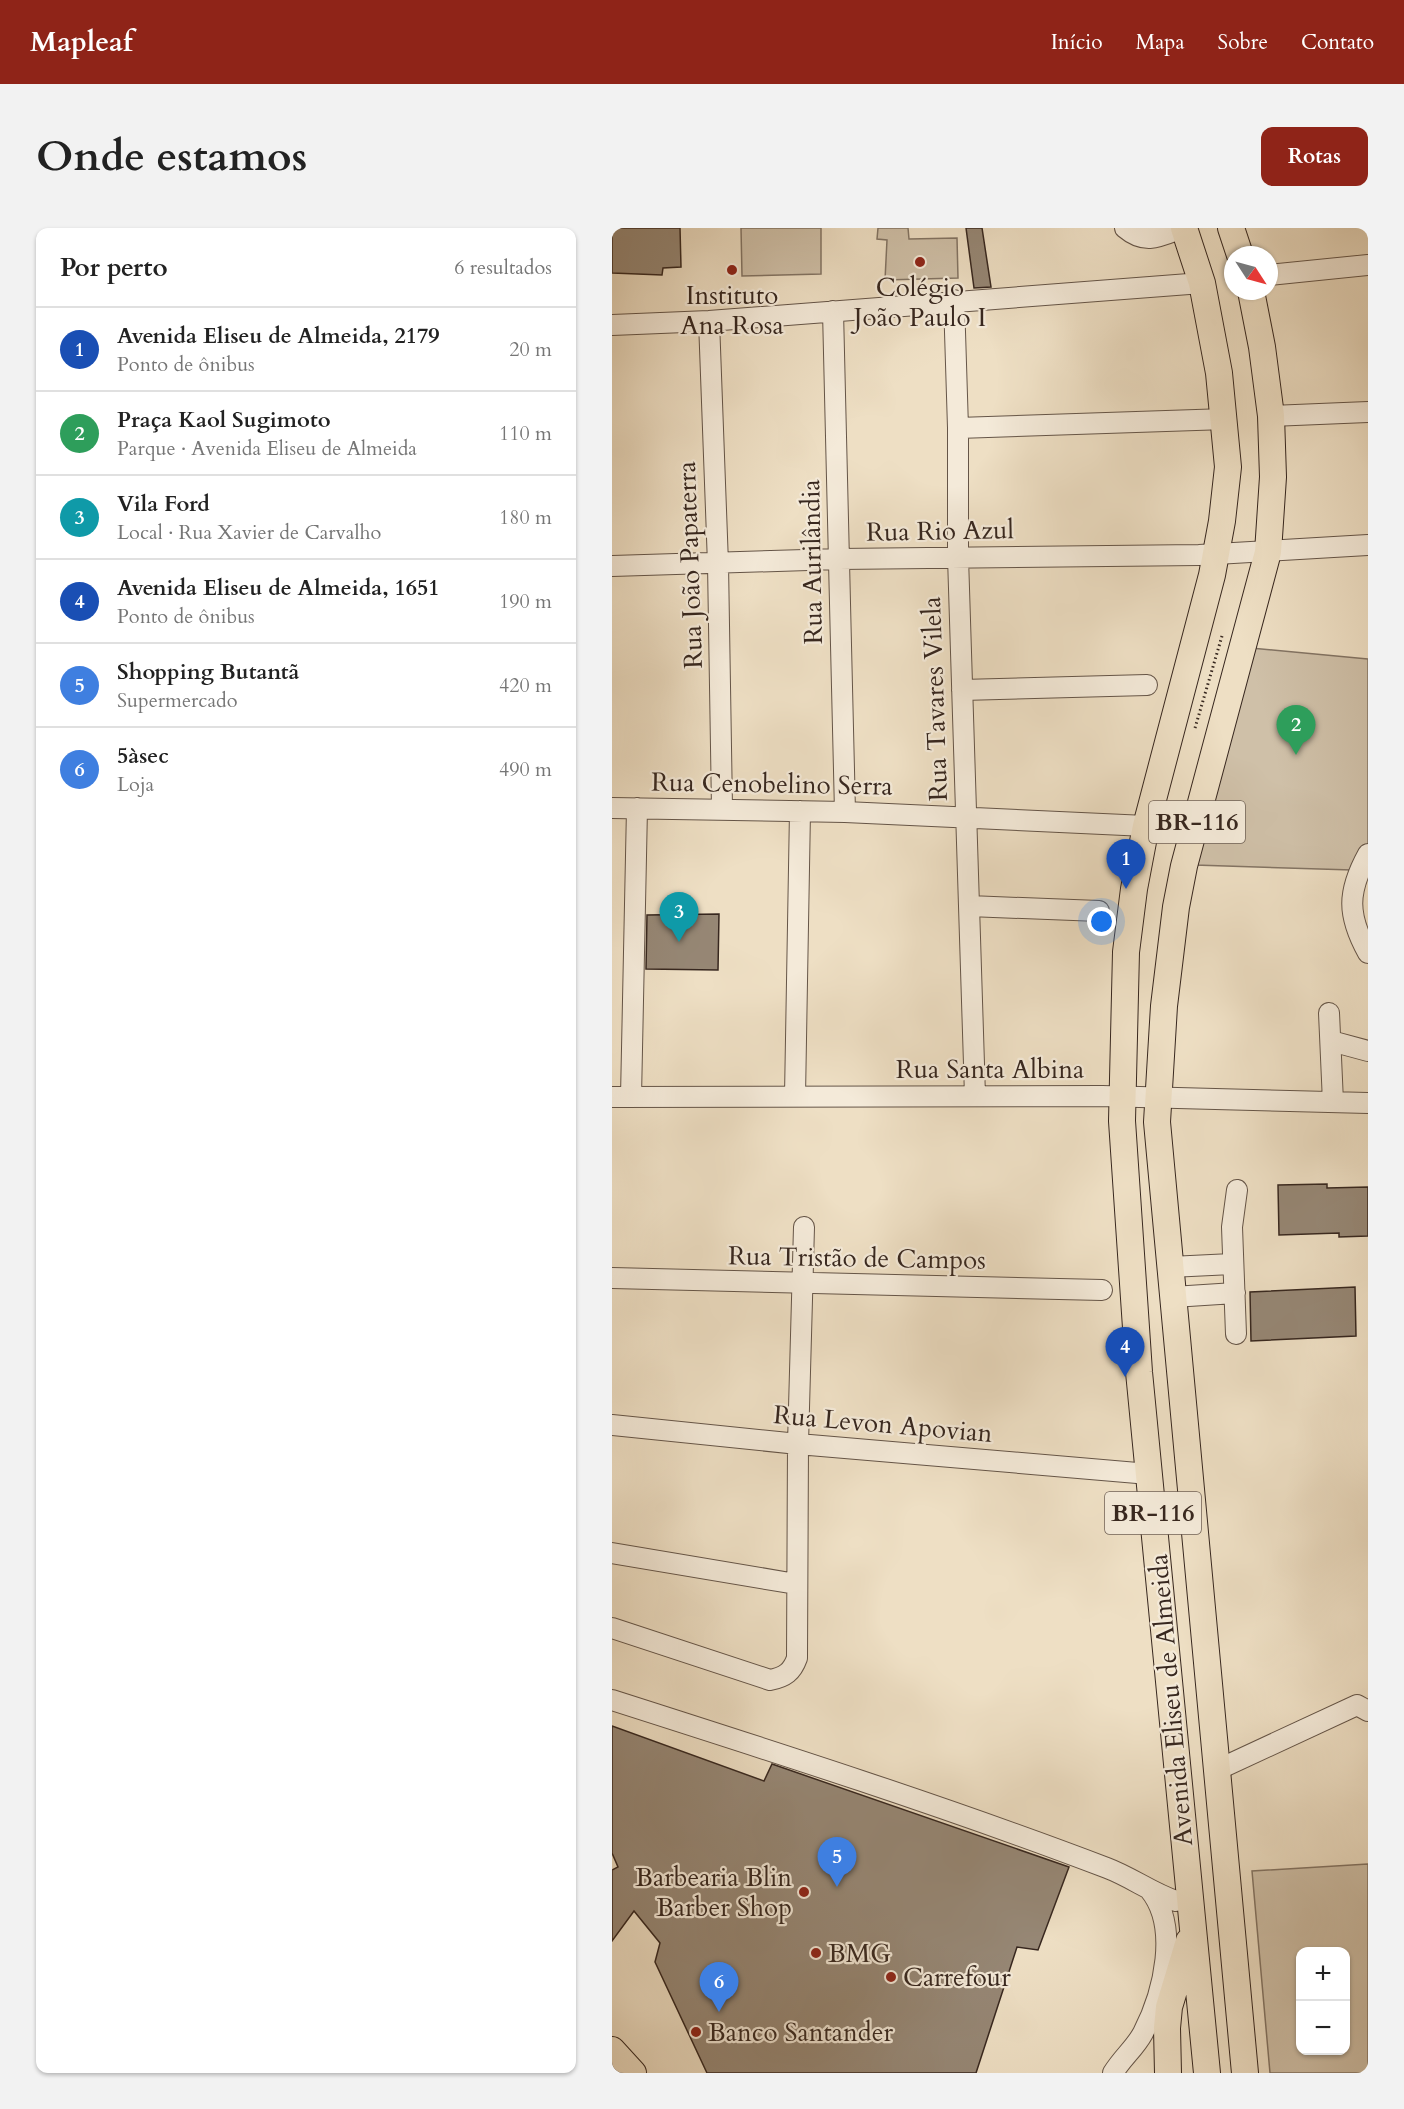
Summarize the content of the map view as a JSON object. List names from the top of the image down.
{
  "streets": {
    "main road": ["BR-116", "Avenida Eliseu de Almeida"],
    "street": [
      "Rua Rio Azul",
      "Rua Aurilândia",
      "Rua João Papaterra",
      "Rua Tavares Vilela",
      "Rua Cenobelino Serra",
      "Rua Santa Albina",
      "Rua Tristão de Campos",
      "Rua Levon Apovian"
    ]
  },
  "crossings": [
    ["Rua Rio Azul", "Rua Aurilândia"],
    ["Rua Rio Azul", "Rua João Papaterra"],
    ["Rua Rio Azul", "Rua Tavares Vilela"],
    ["Rua Rio Azul", "Avenida Eliseu de Almeida"],
    ["Rua Aurilândia", "Rua Cenobelino Serra"],
    ["Rua João Papaterra", "Rua Cenobelino Serra"],
    ["Rua Tavares Vilela", "Rua Cenobelino Serra"],
    ["Rua Tavares Vilela", "Rua Santa Albina"],
    ["Rua Cenobelino Serra", "Avenida Eliseu de Almeida"],
    ["Rua Santa Albina", "Avenida Eliseu de Almeida"],
    ["Rua Levon Apovian", "Avenida Eliseu de Almeida"]
  ],
  "places": [
    "Colégio João Paulo I",
    "Instituto Ana Rosa",
    "Barbearia Blin Barber Shop",
    "BMG",
    "Carrefour",
    "Banco Santander"
  ],
  "north": "bottom right",
  "page": {
    "header": "Mapleaf",
    "nav": [
      "Início",
      "Mapa",
      "Sobre",
      "Contato"
    ],
    "buttons": "Rotas",
    "title": "Onde estamos",
    "heading": ["Por perto", "6 resultados"],
    "list": [
      {
        "mark": "1",
        "name": "Avenida Eliseu de Almeida, 2179",
        "note": "Ponto de ônibus",
        "value": "20 m"
      },
      {
        "mark": "2",
        "name": "Praça Kaol Sugimoto",
        "note": "Parque · Avenida Eliseu de Almeida",
        "value": "110 m"
      },
      {
        "mark": "3",
        "name": "Vila Ford",
        "note": "Local · Rua Xavier de Carvalho",
        "value": "180 m"
      },
      {
        "mark": "4",
        "name": "Avenida Eliseu de Almeida, 1651",
        "note": "Ponto de ônibus",
        "value": "190 m"
      },
      {
        "mark": "5",
        "name": "Shopping Butantã",
        "note": "Supermercado",
        "value": "420 m"
      },
      {
        "mark": "6",
        "name": "5àsec",
        "note": "Loja",
        "value": "490 m"
      }
    ],
    "pins": [
      "2",
      "1",
      "3",
      "4",
      "5",
      "6"
    ],
    "map_buttons": ["+", "−"]
  }
}
